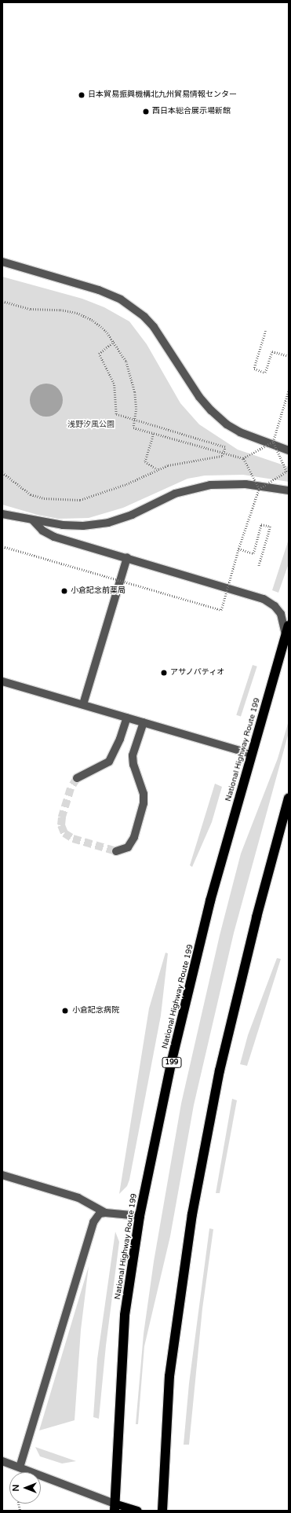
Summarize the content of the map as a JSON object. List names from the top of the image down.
{
  "streets": {
    "highway": ["National Highway Route 199", "199"]
  },
  "parks": ["浅野汐風公園"],
  "places": [
    "日本貿易振興機構北九州貿易情報センター",
    "西日本総合展示場新館",
    "小倉記念前薬局",
    "アサノパティオ",
    "小倉記念病院"
  ],
  "north": "left"
}
